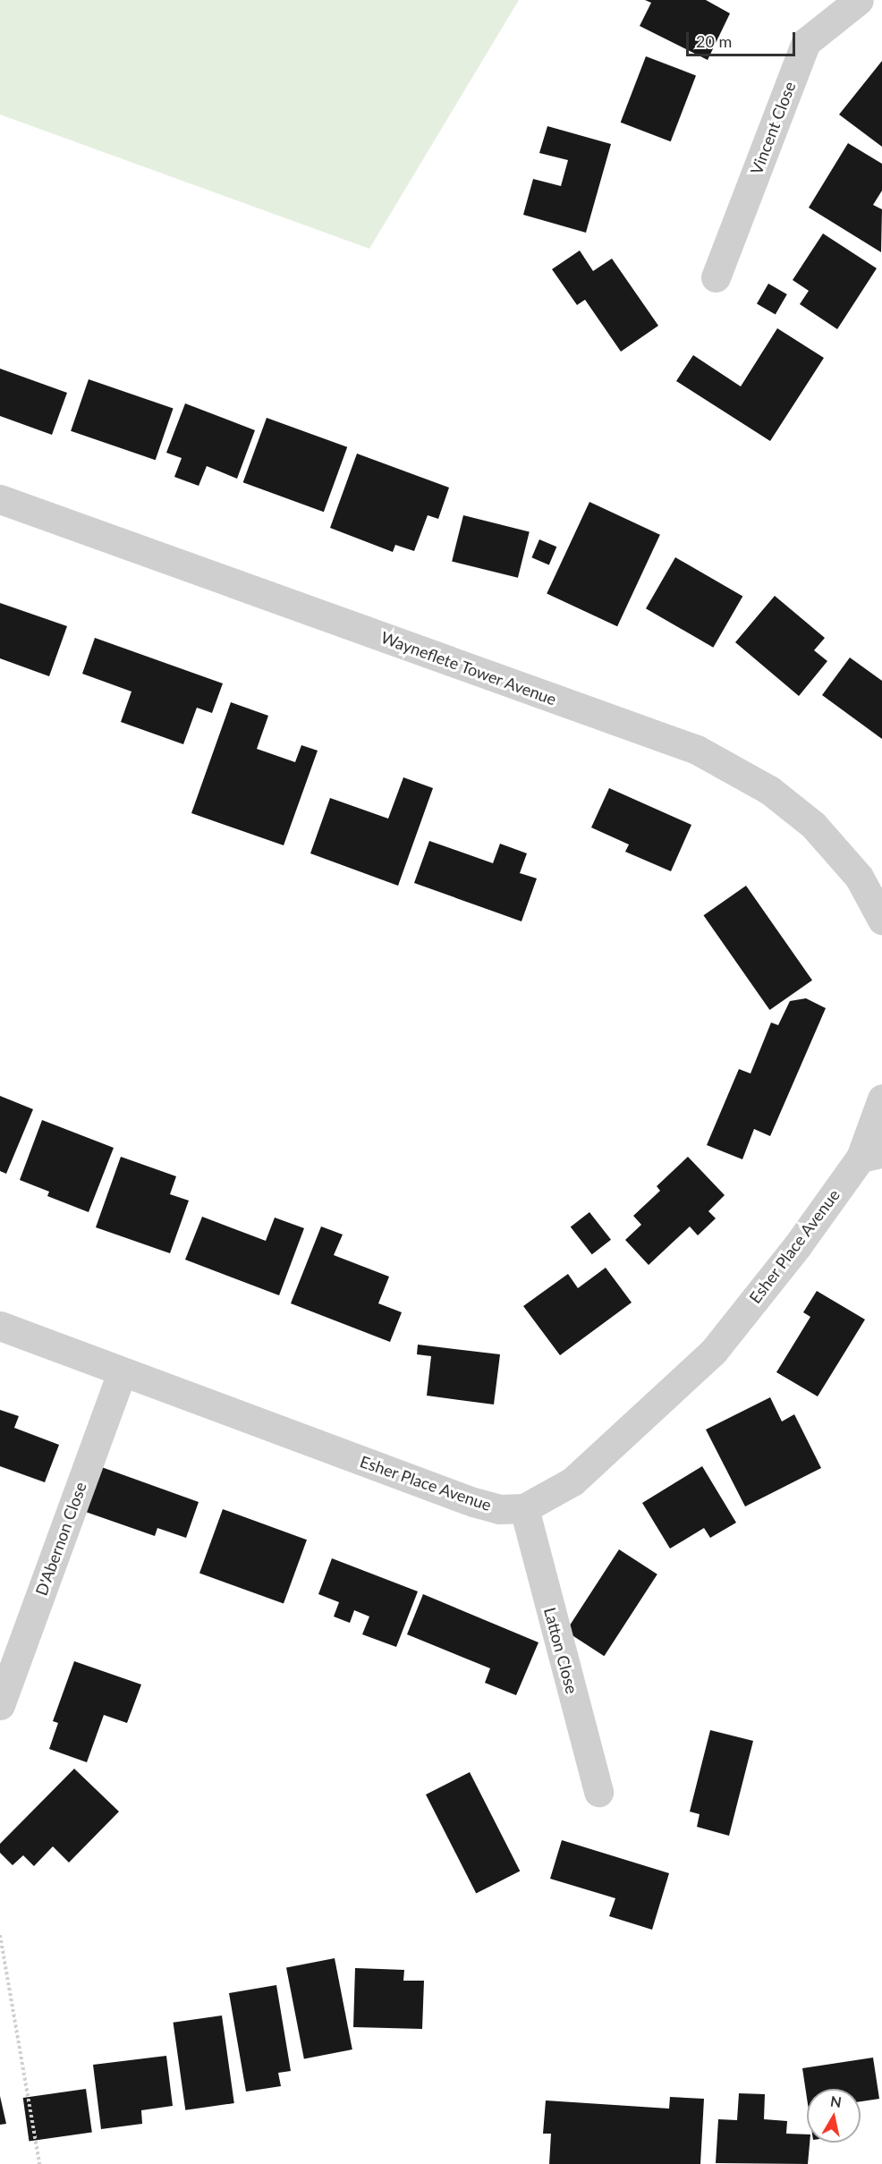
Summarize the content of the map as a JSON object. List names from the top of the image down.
{
  "streets": {
    "street": [
      "Vincent Close",
      "Wayneflete Tower Avenue",
      "Esher Place Avenue",
      "D'Abernon Close",
      "Latton Close"
    ]
  },
  "crossings": [
    ["Esher Place Avenue", "D'Abernon Close"],
    ["Esher Place Avenue", "Latton Close"]
  ],
  "scale_bar": "20 m",
  "north": "top"
}
